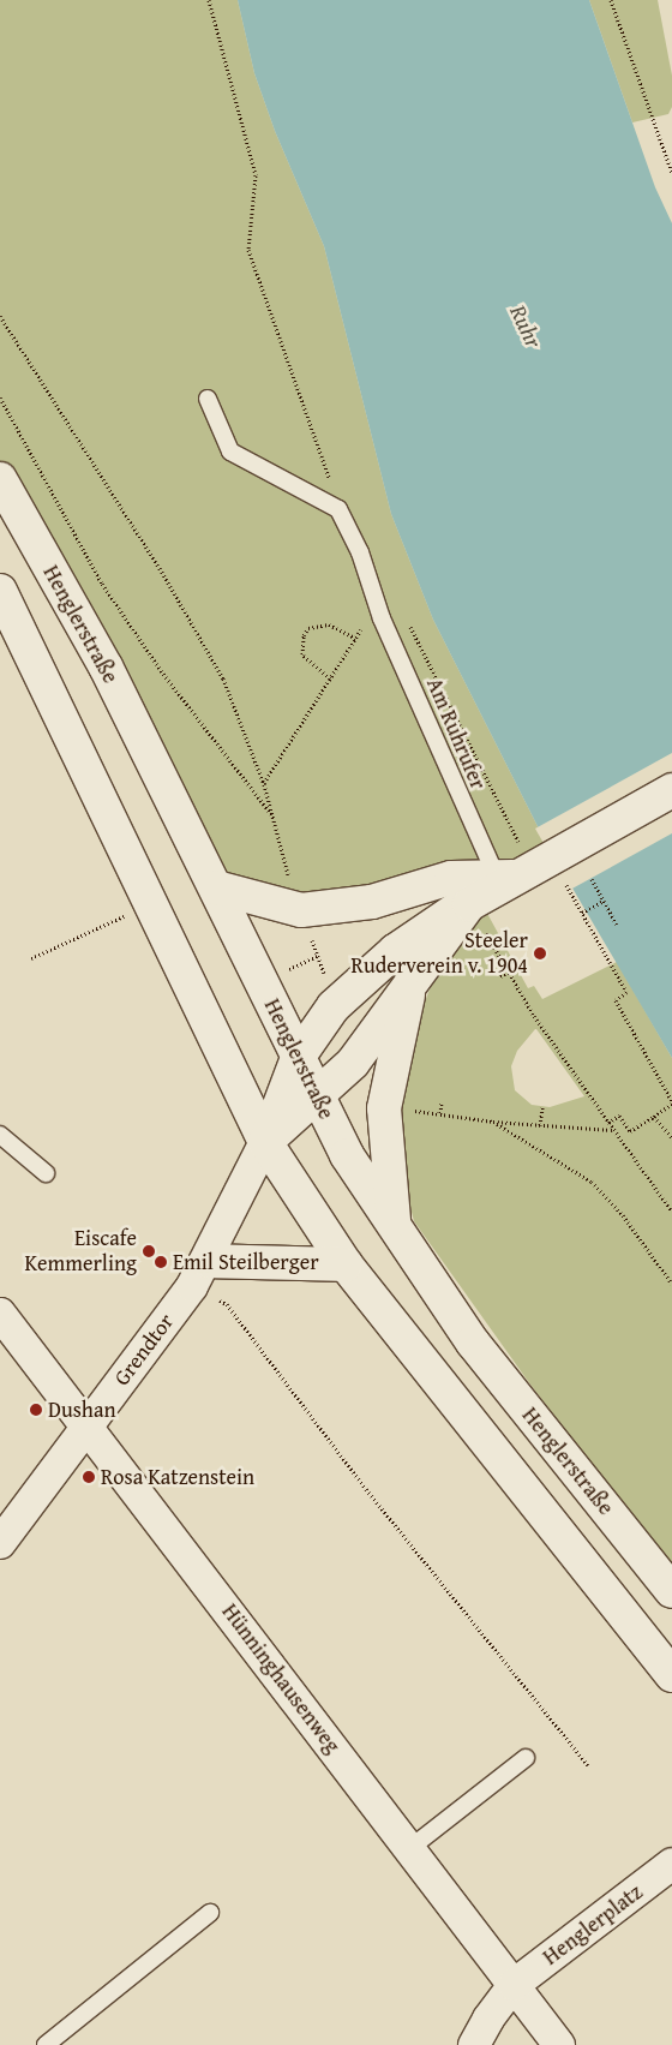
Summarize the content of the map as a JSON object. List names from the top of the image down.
{
  "streets": {
    "main road": ["Henglerstraße"],
    "street": ["Grendtor", "Hünninghausenweg", "Henglerplatz"],
    "lane": ["Am Ruhrufer"]
  },
  "crossings": [
    ["Grendtor", "Hünninghausenweg"],
    ["Hünninghausenweg", "Henglerplatz"]
  ],
  "water": ["Ruhr"],
  "places": [
    "Steeler Ruderverein v. 1904",
    "Eiscafe Kemmerling",
    "Emil Steilberger",
    "Dushan",
    "Rosa Katzenstein"
  ]
}
